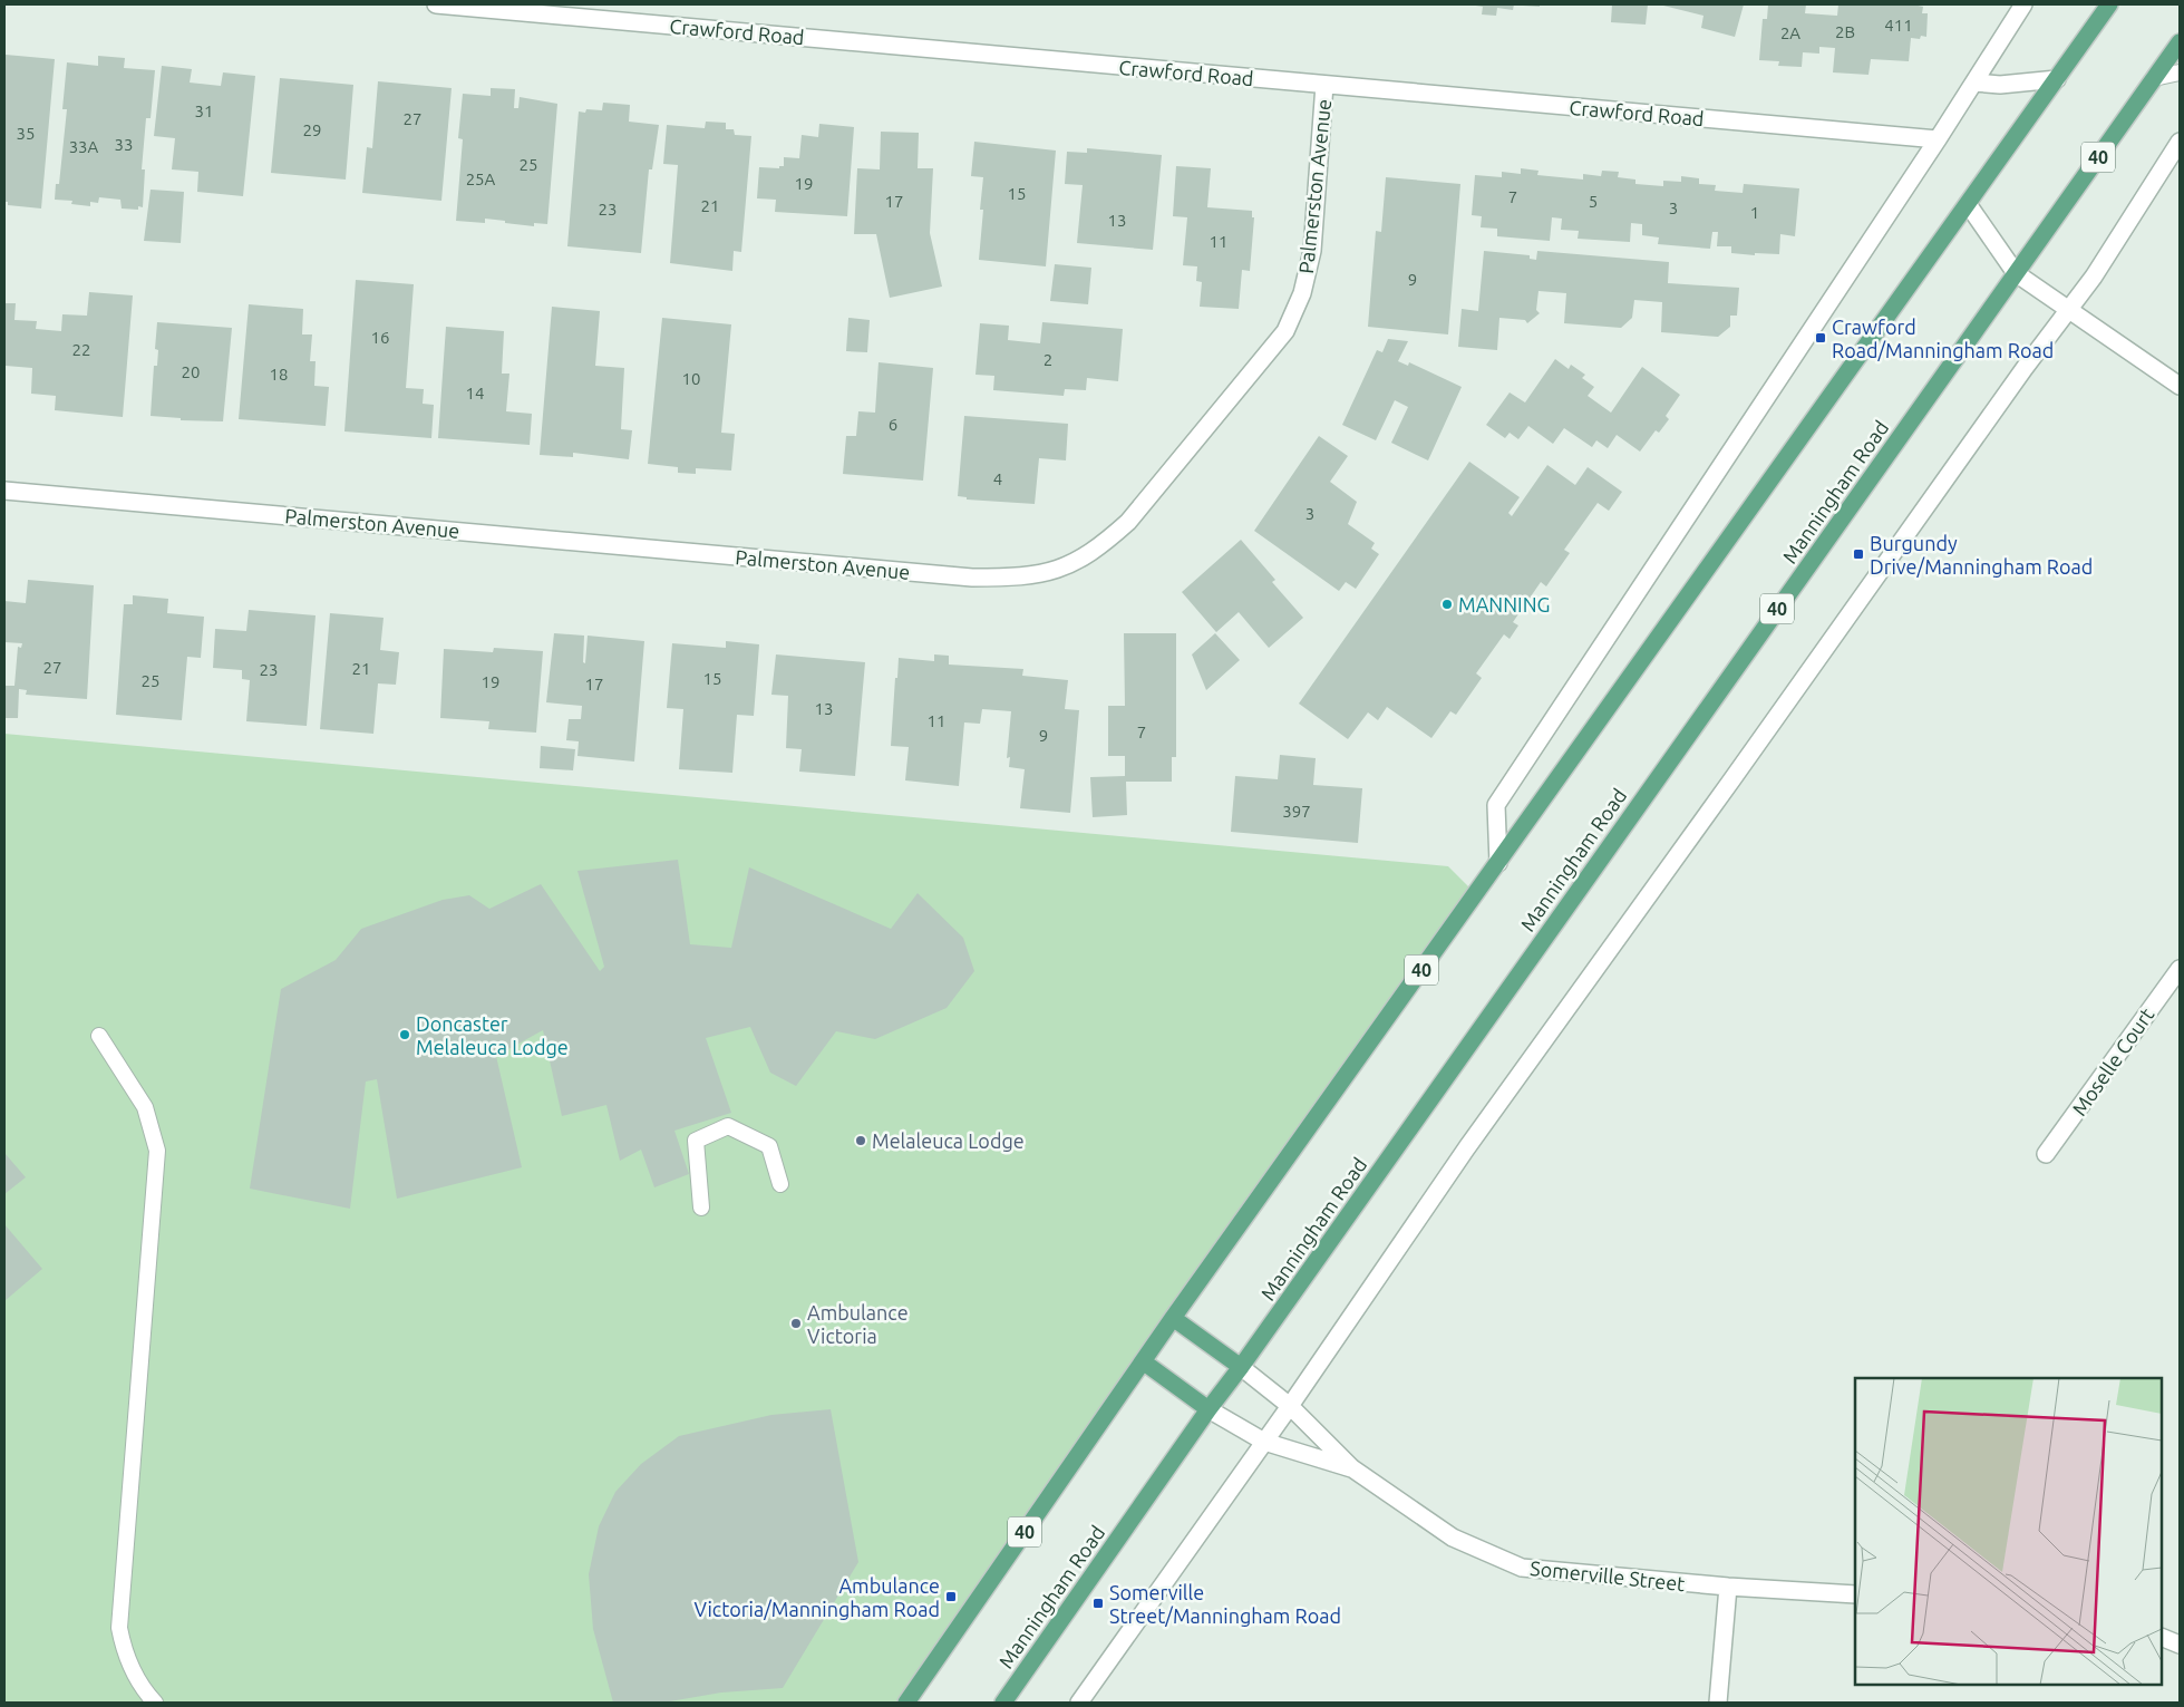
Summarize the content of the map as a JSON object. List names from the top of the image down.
{
  "streets": {
    "main road": ["40", "Manningham Road"],
    "street": [
      "Crawford Road",
      "Palmerston Avenue",
      "Moselle Court",
      "Somerville Street"
    ]
  },
  "crossings": [
    ["Crawford Road", "Palmerston Avenue"],
    ["Manningham Road", "Somerville Street"]
  ],
  "places": {
    "transit": [
      "Crawford Road/Manningham Road",
      "Burgundy Drive/Manningham Road",
      "Ambulance Victoria/Manningham Road",
      "Somerville Street/Manningham Road"
    ],
    "other": [
      "MANNING",
      "Doncaster Melaleuca Lodge",
      "Melaleuca Lodge",
      "Ambulance Victoria"
    ]
  },
  "house_numbers": [
    "411",
    "2B",
    "2A",
    "31",
    "27",
    "29",
    "35",
    "33",
    "33A",
    "25",
    "25A",
    "19",
    "15",
    "7",
    "17",
    "5",
    "21",
    "3",
    "23",
    "1",
    "13",
    "11",
    "9",
    "16",
    "22",
    "2",
    "20",
    "18",
    "10",
    "14",
    "6",
    "4",
    "3",
    "27",
    "21",
    "23",
    "15",
    "25",
    "19",
    "17",
    "13",
    "11",
    "7",
    "9",
    "397"
  ]
}
